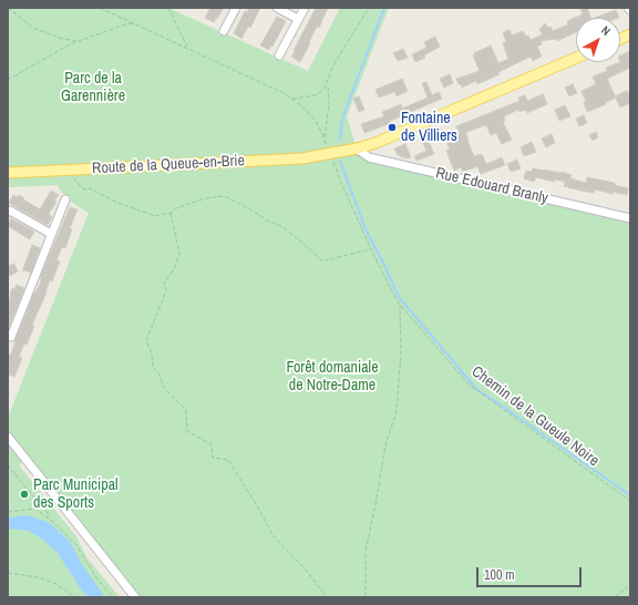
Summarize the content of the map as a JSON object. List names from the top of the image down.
{
  "streets": {
    "main road": ["Route de la Queue-en-Brie"],
    "street": ["Rue Edouard Branly"],
    "path": ["Chemin de la Gueule Noire"]
  },
  "crossings": [
    ["Route de la Queue-en-Brie", "Rue Edouard Branly"],
    ["Route de la Queue-en-Brie", "Chemin de la Gueule Noire"]
  ],
  "parks": ["Parc de la Garennière", "Forêt domaniale de Notre-Dame"],
  "places": ["Fontaine de Villiers", "Parc Municipal des Sports"],
  "scale_bar": "100 m",
  "north": "top right"
}
